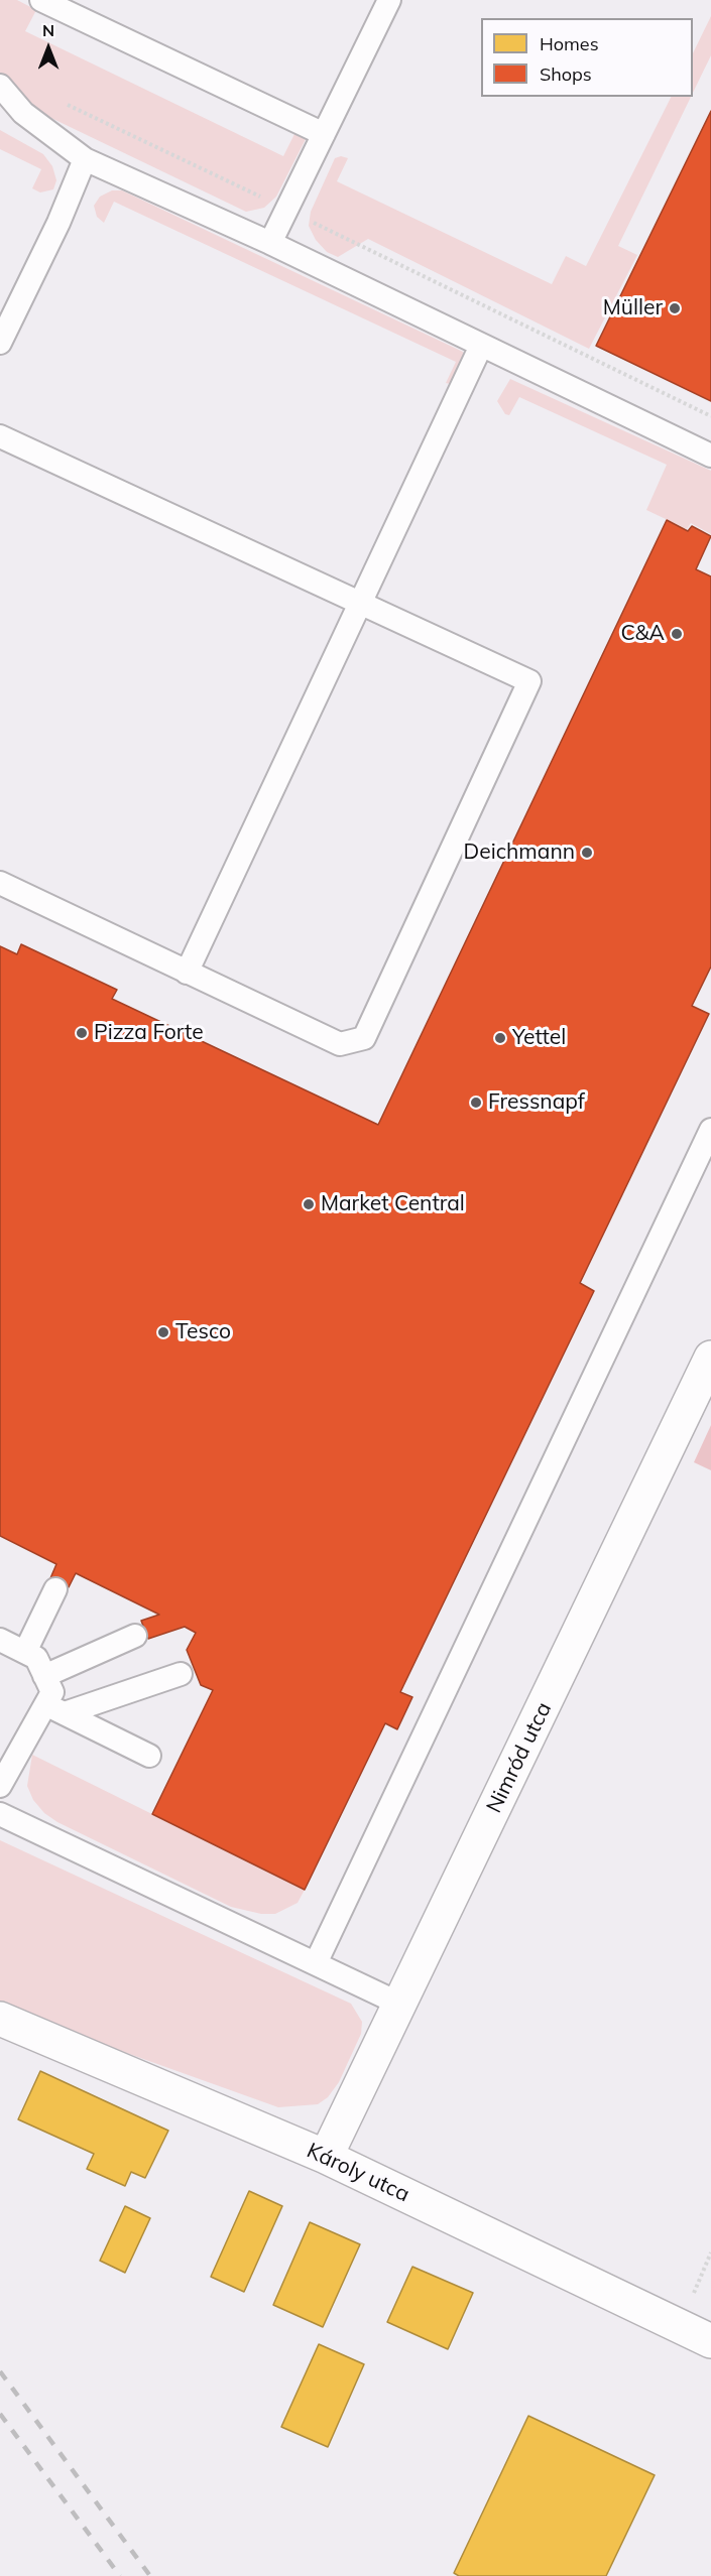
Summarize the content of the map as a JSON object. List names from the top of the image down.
{
  "streets": {
    "street": ["Nimród utca", "Károly utca"]
  },
  "crossings": [
    ["Nimród utca", "Károly utca"]
  ],
  "places": [
    "Müller",
    "C&A",
    "Deichmann",
    "Pizza Forte",
    "Yettel",
    "Fressnapf",
    "Market Central",
    "Tesco"
  ],
  "legend": ["Homes", "Shops"],
  "north": "top"
}
